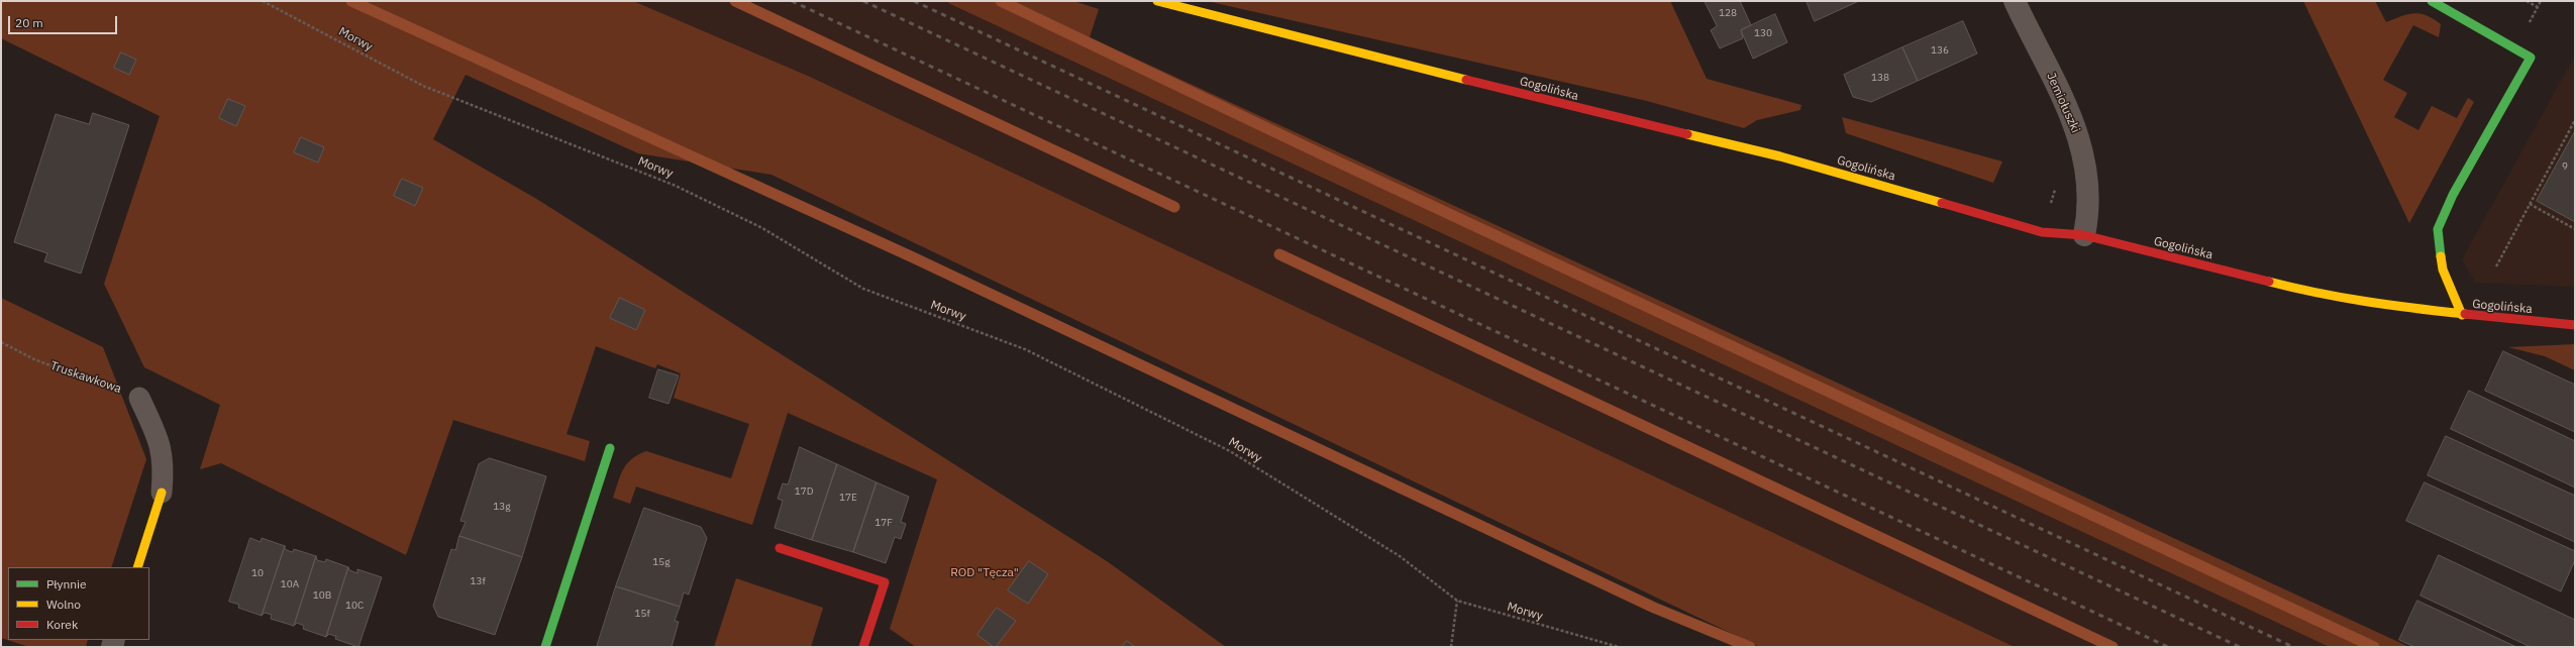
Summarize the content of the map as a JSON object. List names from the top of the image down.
{
  "streets": {
    "street": ["Gogolińska", "Jemiołuszki"],
    "path": ["Morwy", "Truskawkowa"]
  },
  "crossings": [
    ["Gogolińska", "Jemiołuszki"]
  ],
  "parks": ["ROD \"Tęcza\""],
  "house_numbers": [
    "128",
    "130",
    "136",
    "138",
    "9",
    "17D",
    "17E",
    "13g",
    "17F",
    "15g",
    "10",
    "13f",
    "10A",
    "10B",
    "10C",
    "15f"
  ],
  "legend": ["Płynnie", "Wolno", "Korek"],
  "scale_bar": "20 m"
}
